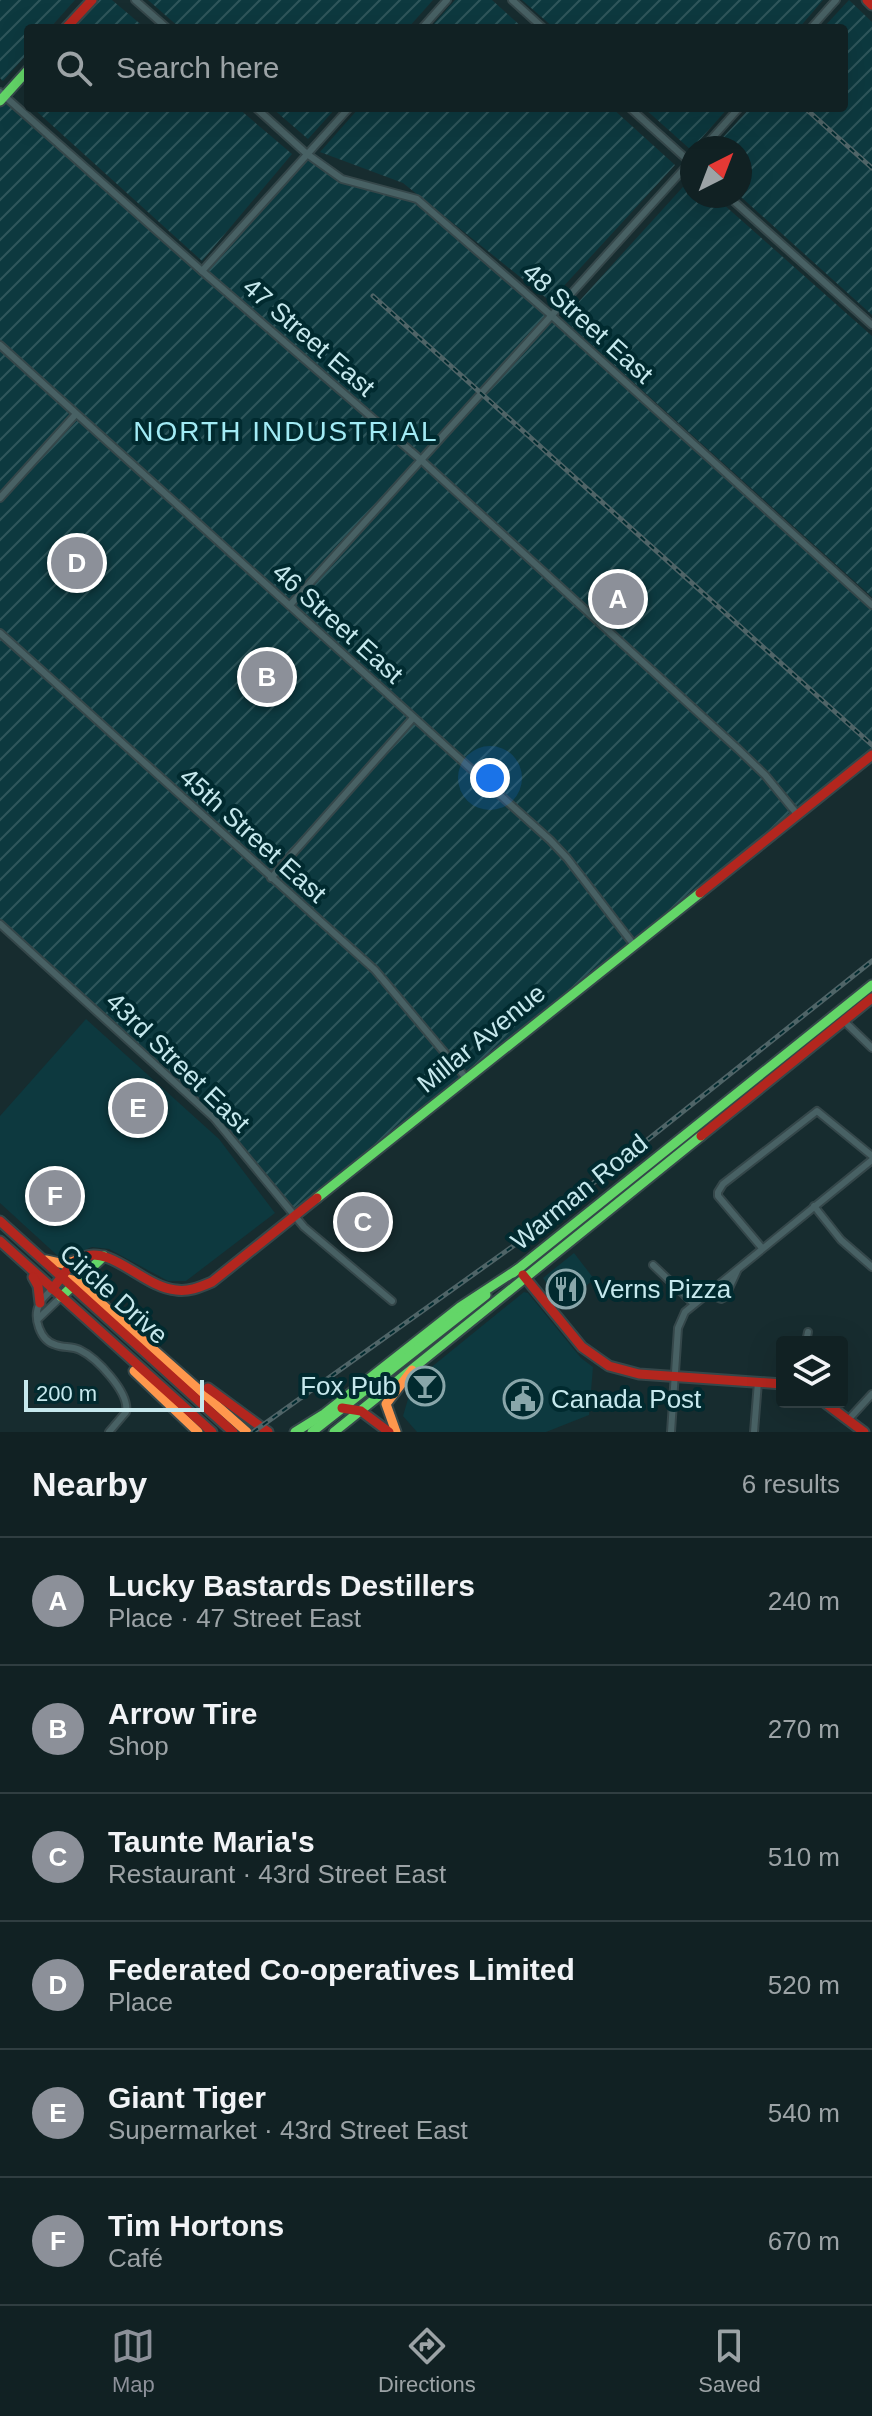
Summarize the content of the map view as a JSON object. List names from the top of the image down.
{
  "streets": {
    "main road": ["Millar Avenue", "Warman Road", "Circle Drive"],
    "street": [
      "48 Street East",
      "47 Street East",
      "46 Street East",
      "45th Street East",
      "43rd Street East"
    ]
  },
  "crossings": [
    ["47 Street East", "Millar Avenue"],
    ["46 Street East", "Millar Avenue"],
    ["45th Street East", "Millar Avenue"],
    ["Millar Avenue", "43rd Street East"]
  ],
  "districts": ["NORTH INDUSTRIAL"],
  "places": {
    "restaurant": ["Verns Pizza"],
    "bar": ["Fox Pub"],
    "public building": ["Canada Post"]
  },
  "scale_bar": "200 m",
  "north": "top right",
  "page": {
    "search": "Search here",
    "pins": [
      "D",
      "A",
      "B",
      "E",
      "F",
      "C"
    ],
    "scale": "200 m",
    "heading": ["Nearby", "6 results"],
    "list": [
      {
        "mark": "A",
        "name": "Lucky Bastards Destillers",
        "note": "Place · 47 Street East",
        "value": "240 m"
      },
      {
        "mark": "B",
        "name": "Arrow Tire",
        "note": "Shop",
        "value": "270 m"
      },
      {
        "mark": "C",
        "name": "Taunte Maria's",
        "note": "Restaurant · 43rd Street East",
        "value": "510 m"
      },
      {
        "mark": "D",
        "name": "Federated Co-operatives Limited",
        "note": "Place",
        "value": "520 m"
      },
      {
        "mark": "E",
        "name": "Giant Tiger",
        "note": "Supermarket · 43rd Street East",
        "value": "540 m"
      },
      {
        "mark": "F",
        "name": "Tim Hortons",
        "note": "Café",
        "value": "670 m"
      }
    ],
    "nav": ["Map", "Directions", "Saved"]
  }
}
